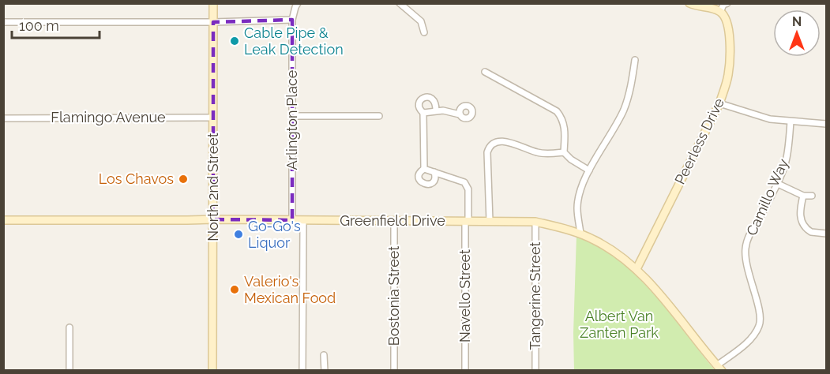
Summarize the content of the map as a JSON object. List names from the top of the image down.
{
  "streets": {
    "main road": ["Peerless Drive", "North 2nd Street", "Greenfield Drive"],
    "street": [
      "Flamingo Avenue",
      "Arlington Place",
      "Camillo Way",
      "Bostonia Street",
      "Navello Street",
      "Tangerine Street"
    ]
  },
  "crossings": [
    ["Flamingo Avenue", "North 2nd Street"],
    ["Arlington Place", "Greenfield Drive"],
    ["Peerless Drive", "Greenfield Drive"],
    ["North 2nd Street", "Greenfield Drive"],
    ["Camillo Way", "Greenfield Drive"],
    ["Greenfield Drive", "Bostonia Street"],
    ["Greenfield Drive", "Navello Street"],
    ["Greenfield Drive", "Tangerine Street"]
  ],
  "parks": ["Albert Van Zanten Park"],
  "places": [
    "Cable Pipe & Leak Detection",
    "Los Chavos",
    "Go-Go's Liquor",
    "Valerio's Mexican Food"
  ],
  "scale_bar": "100 m",
  "north": "top"
}
